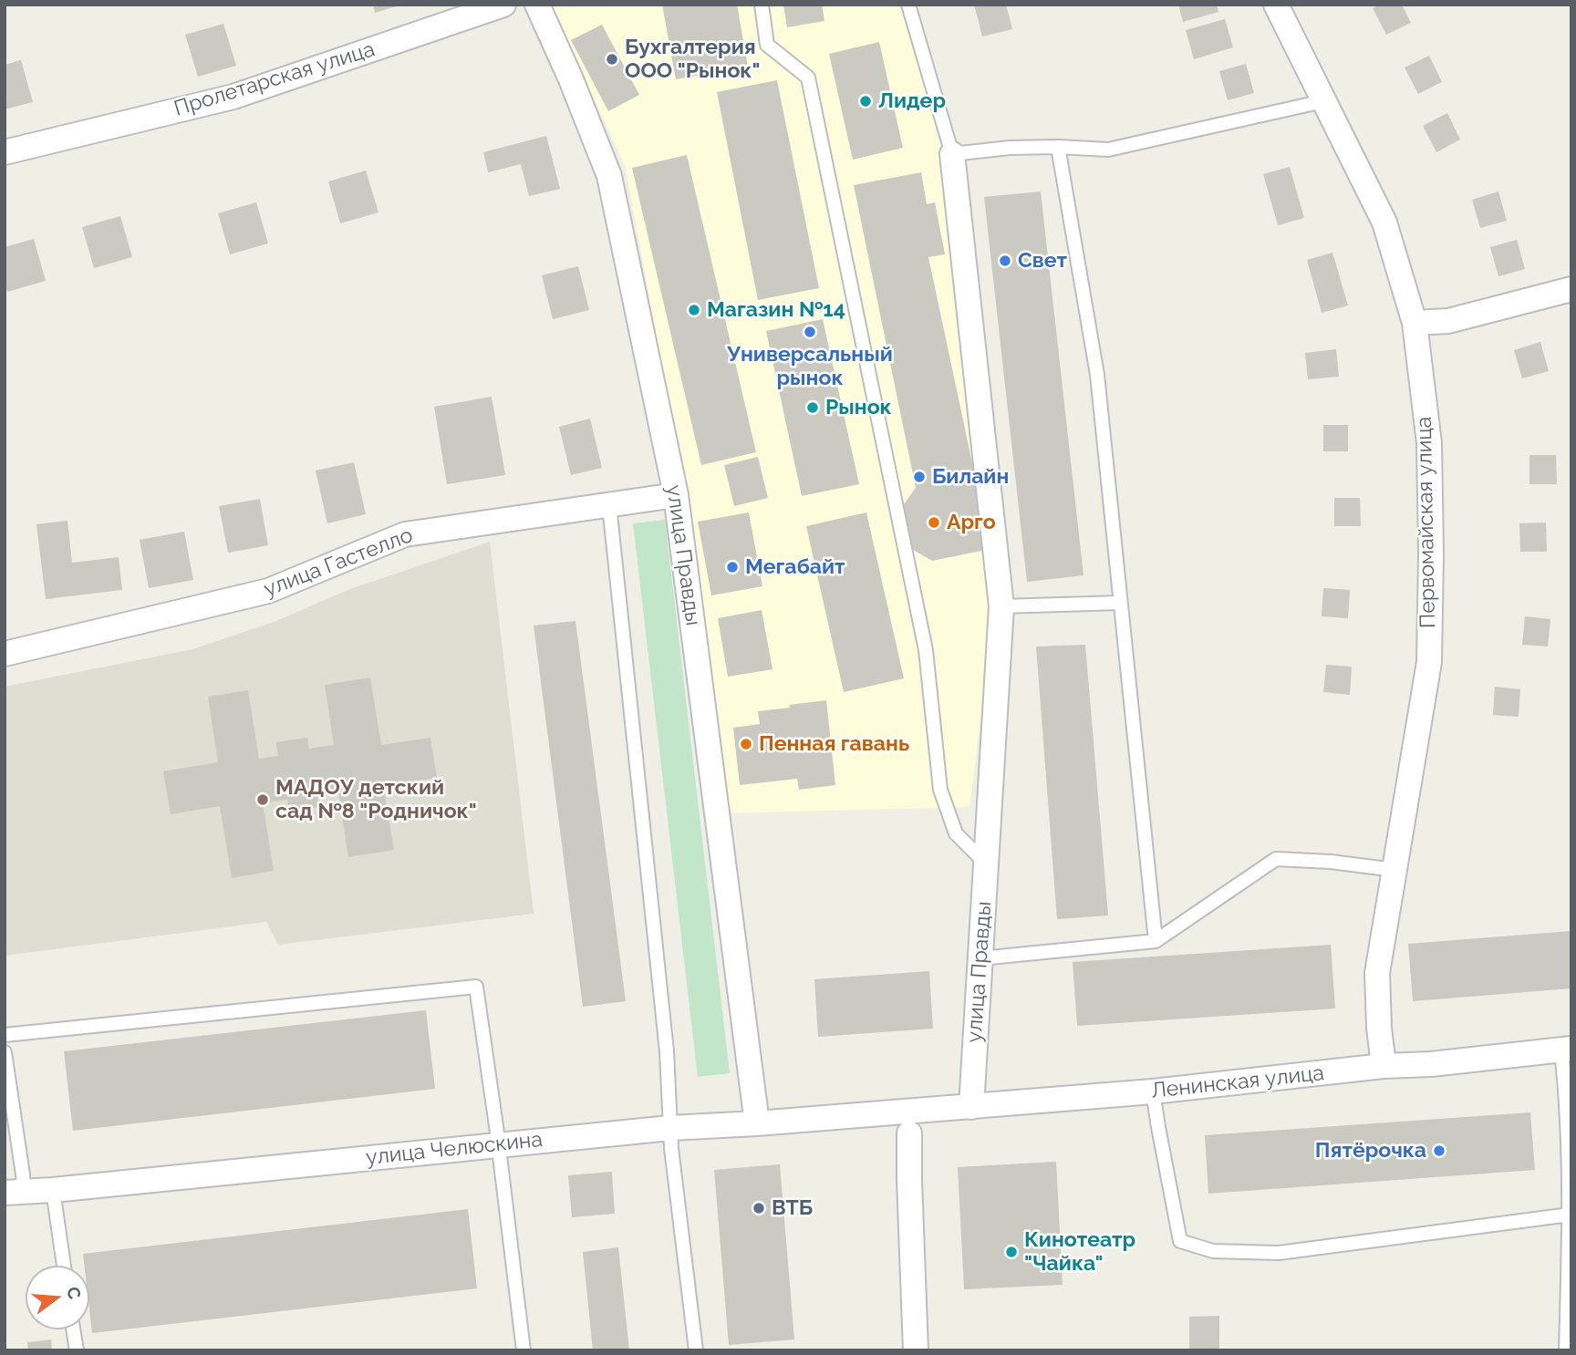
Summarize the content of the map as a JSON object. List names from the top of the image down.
{
  "streets": {
    "street": [
      "Пролетарская улица",
      "Первомайская улица",
      "улица Правды",
      "улица Гастелло",
      "Ленинская улица",
      "улица Челюскина"
    ]
  },
  "crossings": [
    ["Первомайская улица", "Ленинская улица"],
    ["улица Правды", "улица Гастелло"],
    ["улица Правды", "Ленинская улица"],
    ["улица Правды", "улица Челюскина"],
    ["Ленинская улица", "улица Челюскина"]
  ],
  "places": [
    "Бухгалтерия ООО \"Рынок\"",
    "Лидер",
    "Свет",
    "Магазин №14",
    "Универсальный рынок",
    "Рынок",
    "Билайн",
    "Арго",
    "Мегабайт",
    "Пенная гавань",
    "МАДОУ детский сад №8 \"Родничок\"",
    "Пятёрочка",
    "ВТБ",
    "Кинотеатр \"Чайка\""
  ],
  "north": "right"
}
